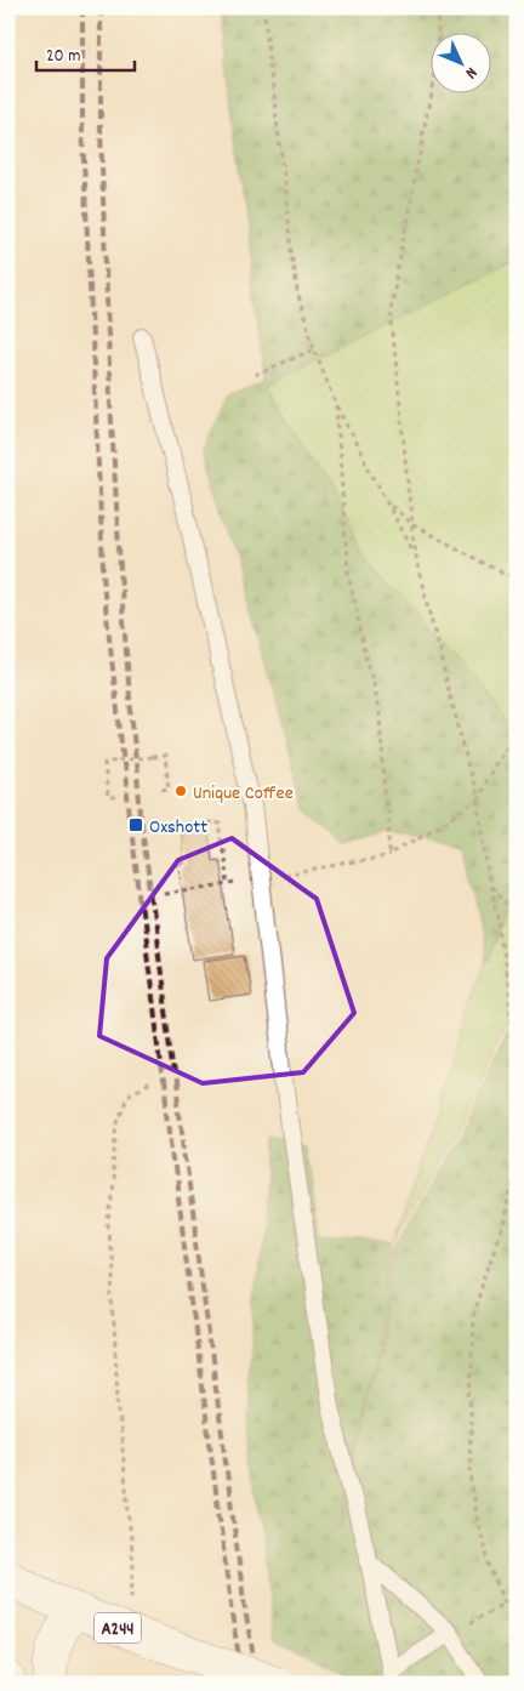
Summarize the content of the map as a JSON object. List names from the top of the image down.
{
  "streets": {
    "main road": ["A244"]
  },
  "places": {
    "other": ["Unique Coffee"],
    "transit": ["Oxshott"]
  },
  "scale_bar": "20 m",
  "north": "bottom right"
}
